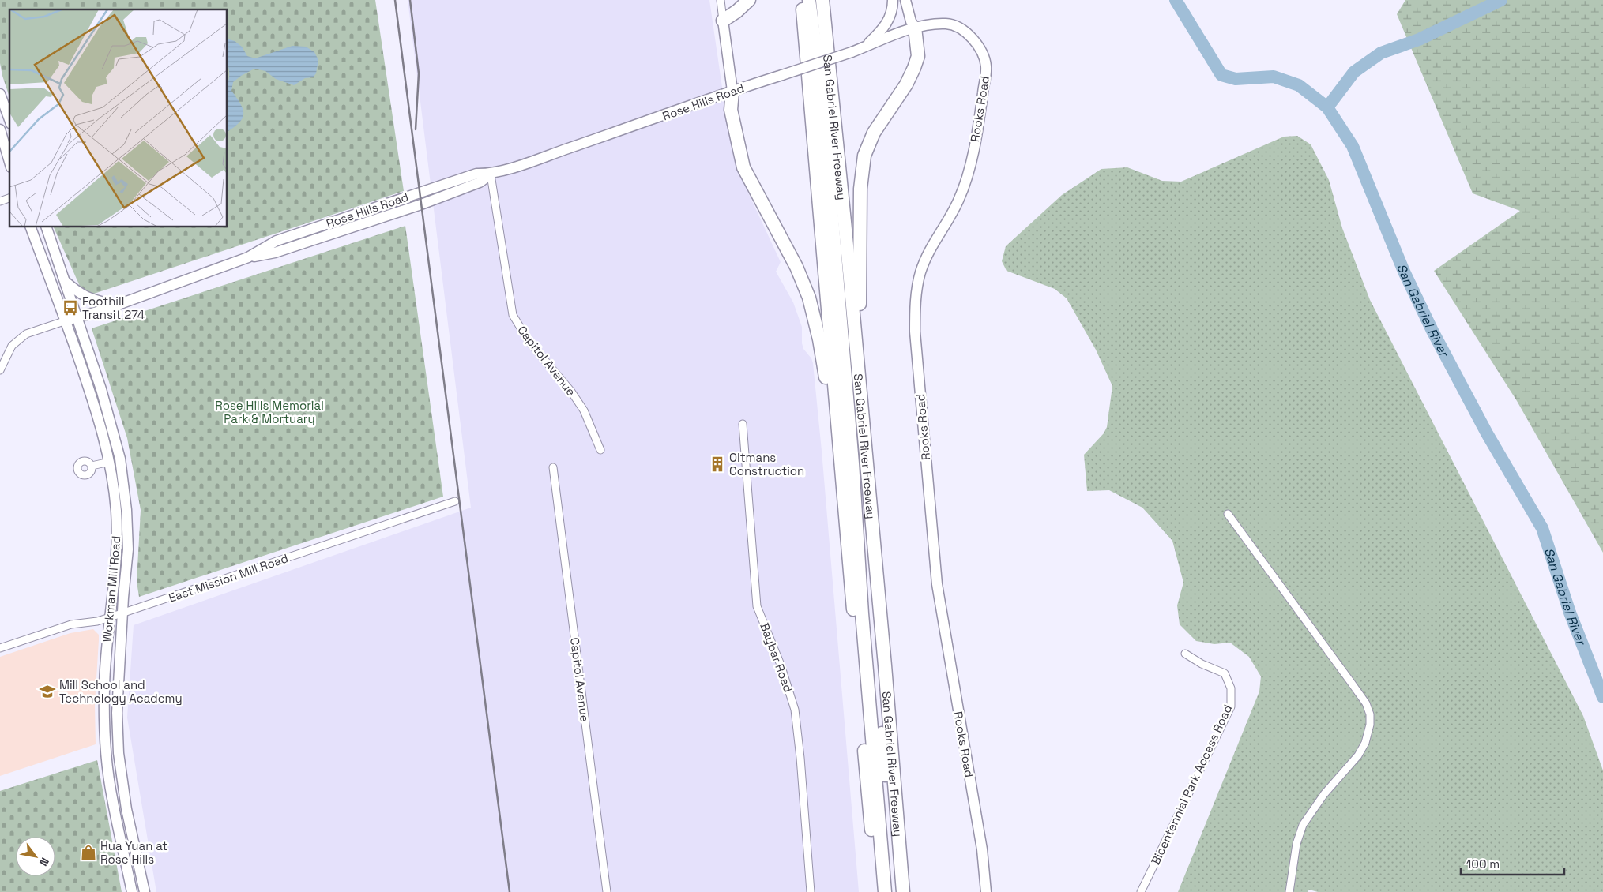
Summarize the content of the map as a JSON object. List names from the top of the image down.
{
  "streets": {
    "highway": ["San Gabriel River Freeway"],
    "main road": ["Rose Hills Road", "Rooks Road", "Workman Mill Road"],
    "street": [
      "Capitol Avenue",
      "East Mission Mill Road",
      "Baybar Road",
      "Bicentennial Park Access Road"
    ]
  },
  "crossings": [
    ["Rose Hills Road", "Rooks Road"],
    ["Rose Hills Road", "Capitol Avenue"],
    ["Rose Hills Road", "Workman Mill Road"],
    ["East Mission Mill Road", "Workman Mill Road"]
  ],
  "water": ["San Gabriel River"],
  "parks": ["Rose Hills Memorial Park & Mortuary"],
  "places": {
    "bus stop": ["Foothill Transit 274"],
    "building": ["Oltmans Construction"],
    "school or university": ["Mill School and Technology Academy"],
    "shop": ["Hua Yuan at Rose Hills"]
  },
  "scale_bar": "100 m",
  "north": "bottom right"
}
